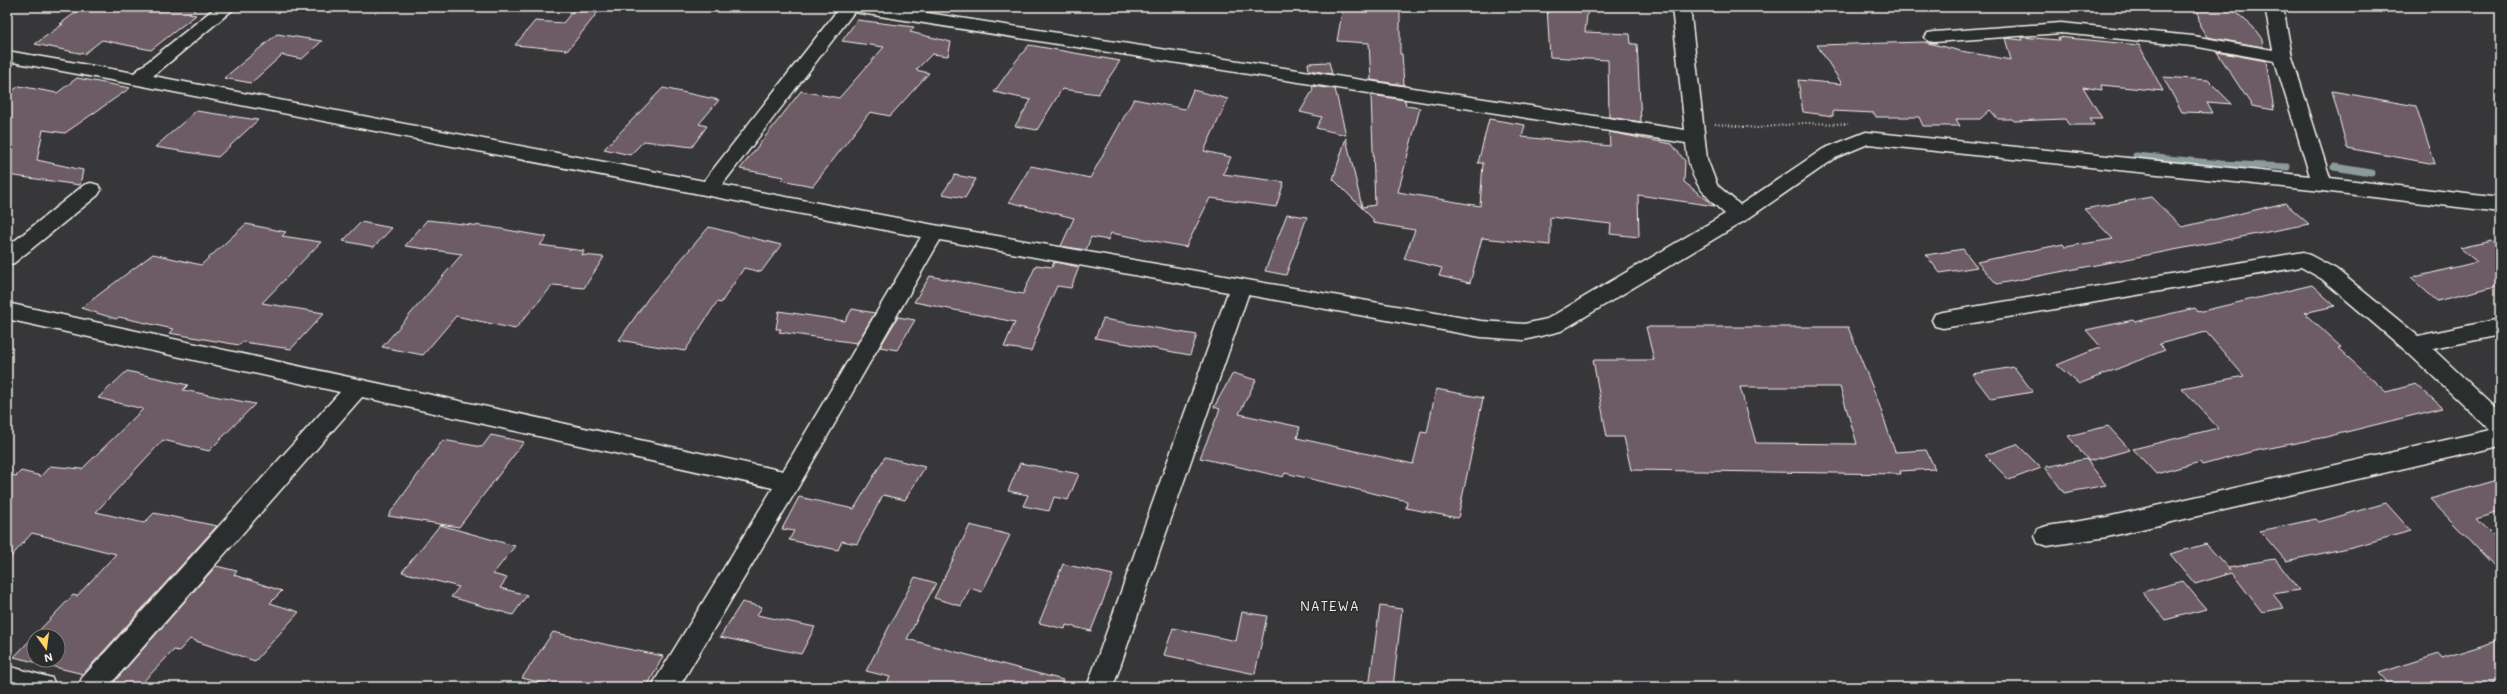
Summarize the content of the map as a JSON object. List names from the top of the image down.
{
  "districts": ["NATEWA"],
  "north": "bottom"
}
